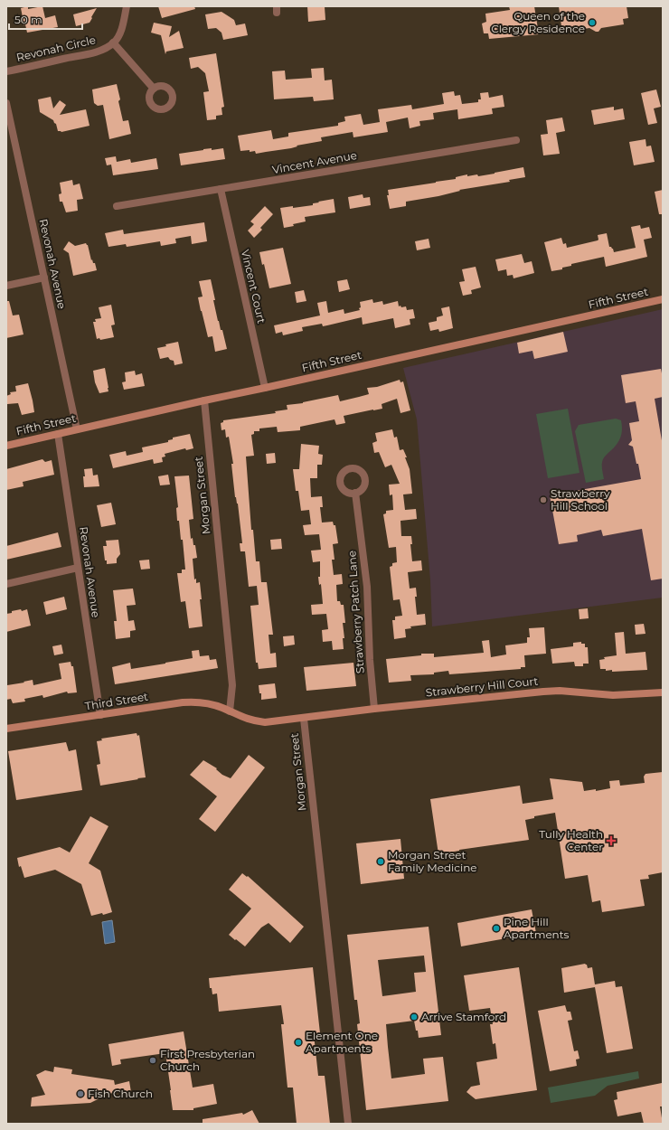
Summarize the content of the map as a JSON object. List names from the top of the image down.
{
  "streets": {
    "street": [
      "Revonah Circle",
      "Vincent Avenue",
      "Revonah Avenue",
      "Vincent Court",
      "Fifth Street",
      "Morgan Street",
      "Strawberry Patch Lane",
      "Strawberry Hill Court",
      "Third Street"
    ]
  },
  "crossings": [
    ["Vincent Avenue", "Vincent Court"],
    ["Revonah Avenue", "Fifth Street"],
    ["Revonah Avenue", "Third Street"],
    ["Vincent Court", "Fifth Street"],
    ["Fifth Street", "Morgan Street"],
    ["Morgan Street", "Strawberry Hill Court"],
    ["Morgan Street", "Third Street"],
    ["Strawberry Patch Lane", "Strawberry Hill Court"]
  ],
  "places": {
    "other": [
      "Queen of the Clergy Residence",
      "Strawberry Hill School",
      "Morgan Street Family Medicine",
      "Pine Hill Apartments",
      "Arrive Stamford",
      "Element One Apartments",
      "First Presbyterian Church",
      "Fish Church"
    ],
    "health": ["Tully Health Center"]
  },
  "scale_bar": "50 m"
}
